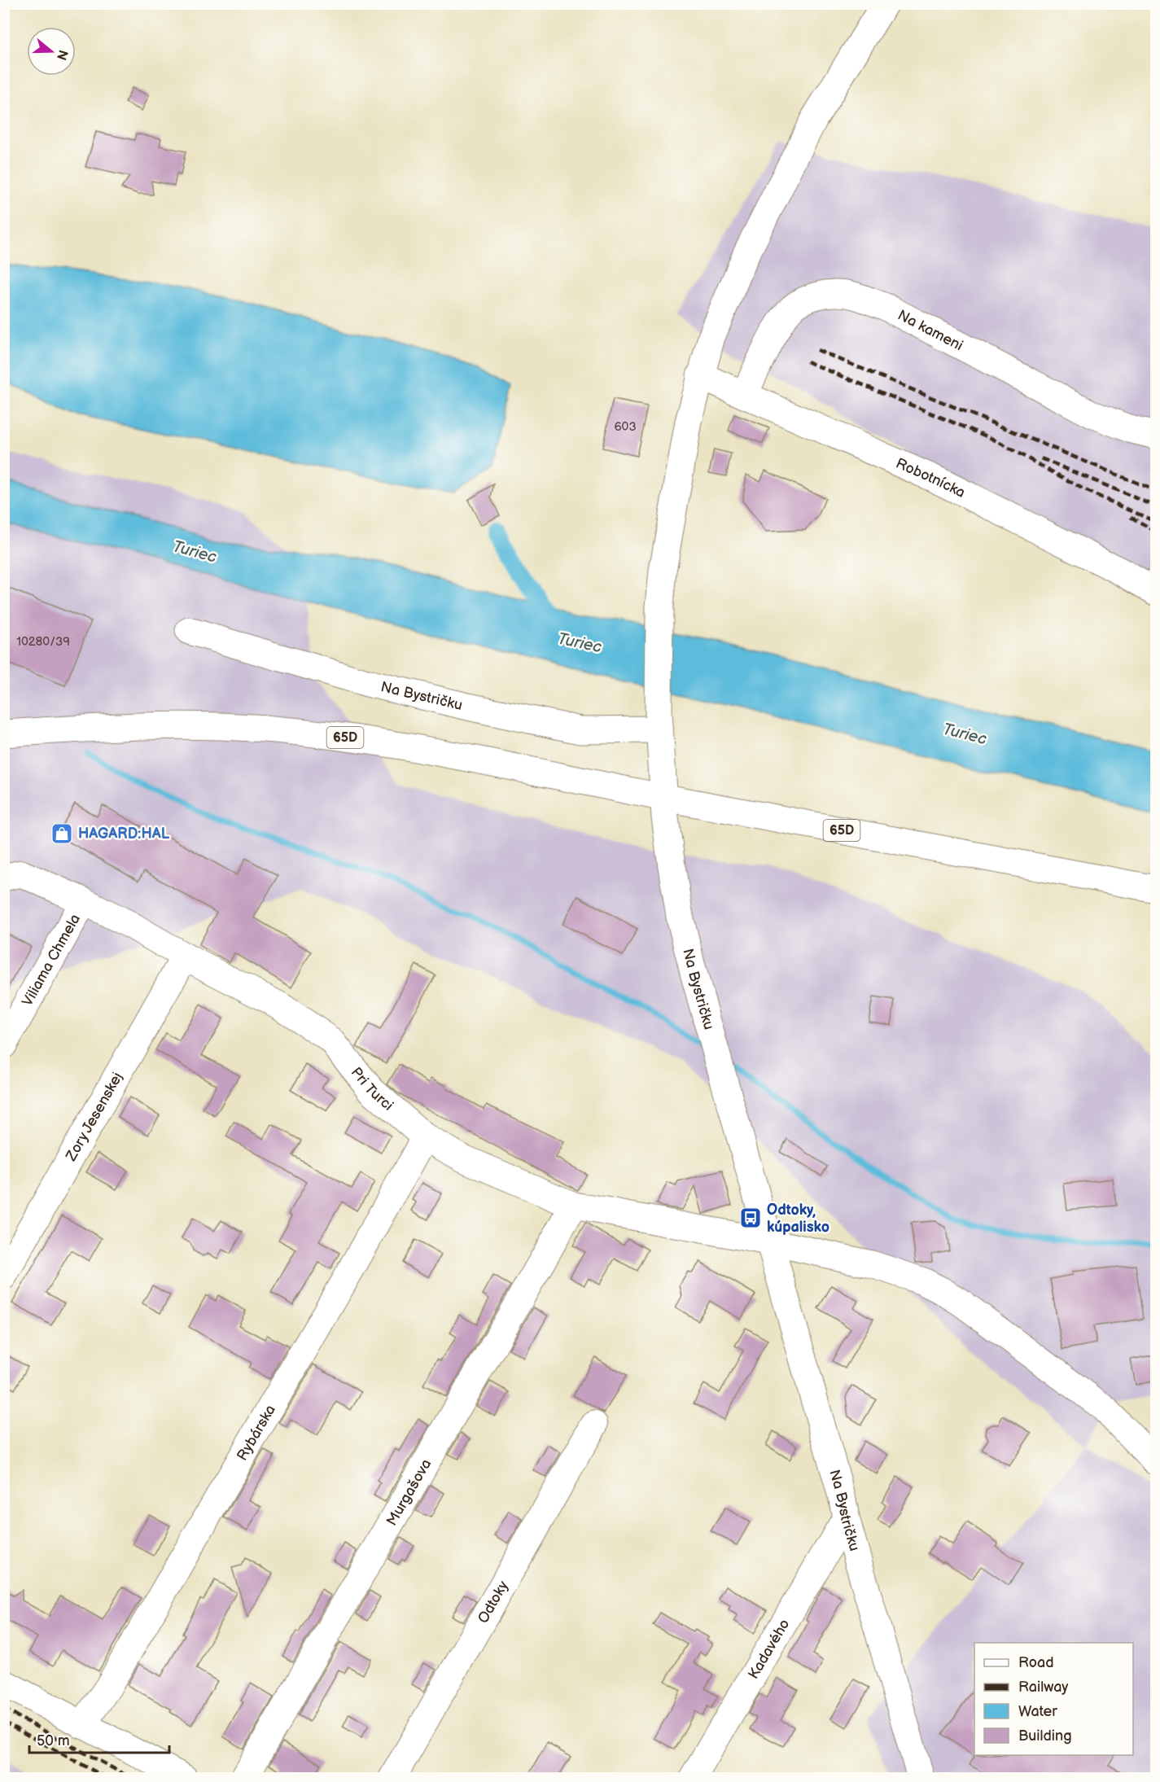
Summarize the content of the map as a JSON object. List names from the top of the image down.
{
  "streets": {
    "street": [
      "Na kameni",
      "Robotnícka",
      "Na Bystričku",
      "65D",
      "Viliama Chmela",
      "Pri Turci",
      "Zory Jesenskej",
      "Rybárska",
      "Murgašova",
      "Odtoky",
      "Kadavého"
    ]
  },
  "crossings": [
    ["Na kameni", "Robotnícka"],
    ["Na Bystričku", "65D"],
    ["Na Bystričku", "Pri Turci"],
    ["Na Bystričku", "Kadavého"],
    ["Viliama Chmela", "Pri Turci"],
    ["Pri Turci", "Zory Jesenskej"],
    ["Pri Turci", "Rybárska"],
    ["Pri Turci", "Murgašova"]
  ],
  "water": ["Turiec"],
  "places": {
    "shop": ["HAGARD:HAL"],
    "bus stop": ["Odtoky, kúpalisko"]
  },
  "house_numbers": ["603", "10280/39"],
  "legend": [
    "Road",
    "Railway",
    "Water",
    "Building"
  ],
  "scale_bar": "50 m",
  "north": "right"
}
